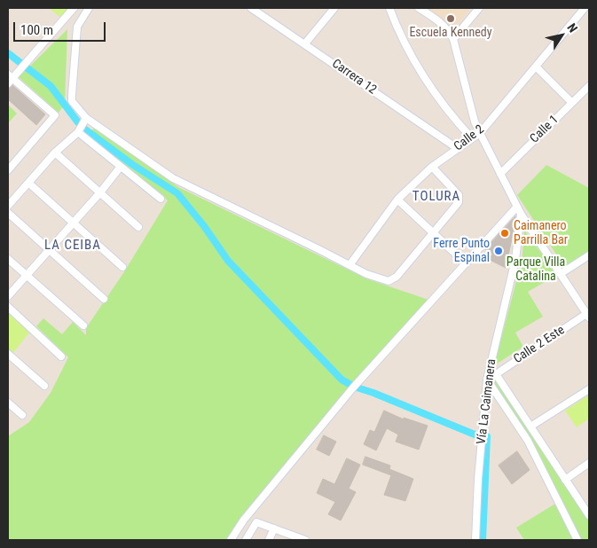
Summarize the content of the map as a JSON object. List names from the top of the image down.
{
  "streets": {
    "street": [
      "Carrera 12",
      "Calle 1",
      "Calle 2",
      "Calle 2 Este",
      "Vía La Caimanera"
    ]
  },
  "crossings": [
    ["Carrera 12", "Calle 2"]
  ],
  "districts": ["TOLURA", "LA CEIBA"],
  "parks": ["Parque Villa Catalina"],
  "places": ["Escuela Kennedy", "Caimanero Parrilla Bar", "Ferre Punto Espinal"],
  "scale_bar": "100 m",
  "north": "top right"
}
